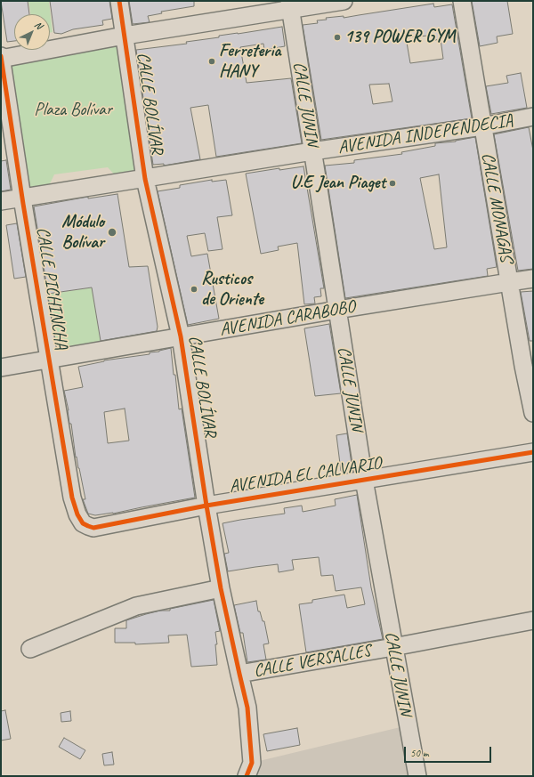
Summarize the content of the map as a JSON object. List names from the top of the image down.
{
  "streets": {
    "street": [
      "CALLE BOLÍVAR",
      "CALLE JUNIN",
      "AVENIDA INDEPENDECIA",
      "CALLE MONAGAS",
      "CALLE PICHINCHA",
      "AVENIDA CARABOBO",
      "AVENIDA EL CALVARIO",
      "CALLE VERSALLES"
    ]
  },
  "crossings": [
    ["CALLE BOLÍVAR", "AVENIDA INDEPENDECIA"],
    ["CALLE BOLÍVAR", "AVENIDA CARABOBO"],
    ["CALLE BOLÍVAR", "AVENIDA EL CALVARIO"],
    ["CALLE BOLÍVAR", "CALLE VERSALLES"],
    ["CALLE JUNIN", "AVENIDA INDEPENDECIA"],
    ["CALLE JUNIN", "AVENIDA CARABOBO"],
    ["CALLE JUNIN", "AVENIDA EL CALVARIO"],
    ["CALLE JUNIN", "CALLE VERSALLES"],
    ["AVENIDA INDEPENDECIA", "CALLE MONAGAS"],
    ["AVENIDA INDEPENDECIA", "CALLE PICHINCHA"],
    ["CALLE MONAGAS", "AVENIDA CARABOBO"],
    ["CALLE PICHINCHA", "AVENIDA CARABOBO"],
    ["CALLE PICHINCHA", "AVENIDA EL CALVARIO"]
  ],
  "parks": ["Plaza Bolívar"],
  "places": [
    "139 POWER GYM",
    "Ferreteria HANY",
    "U.E Jean Piaget",
    "Módulo Bolívar",
    "Rusticos de Oriente"
  ],
  "scale_bar": "50 m",
  "north": "top right"
}
